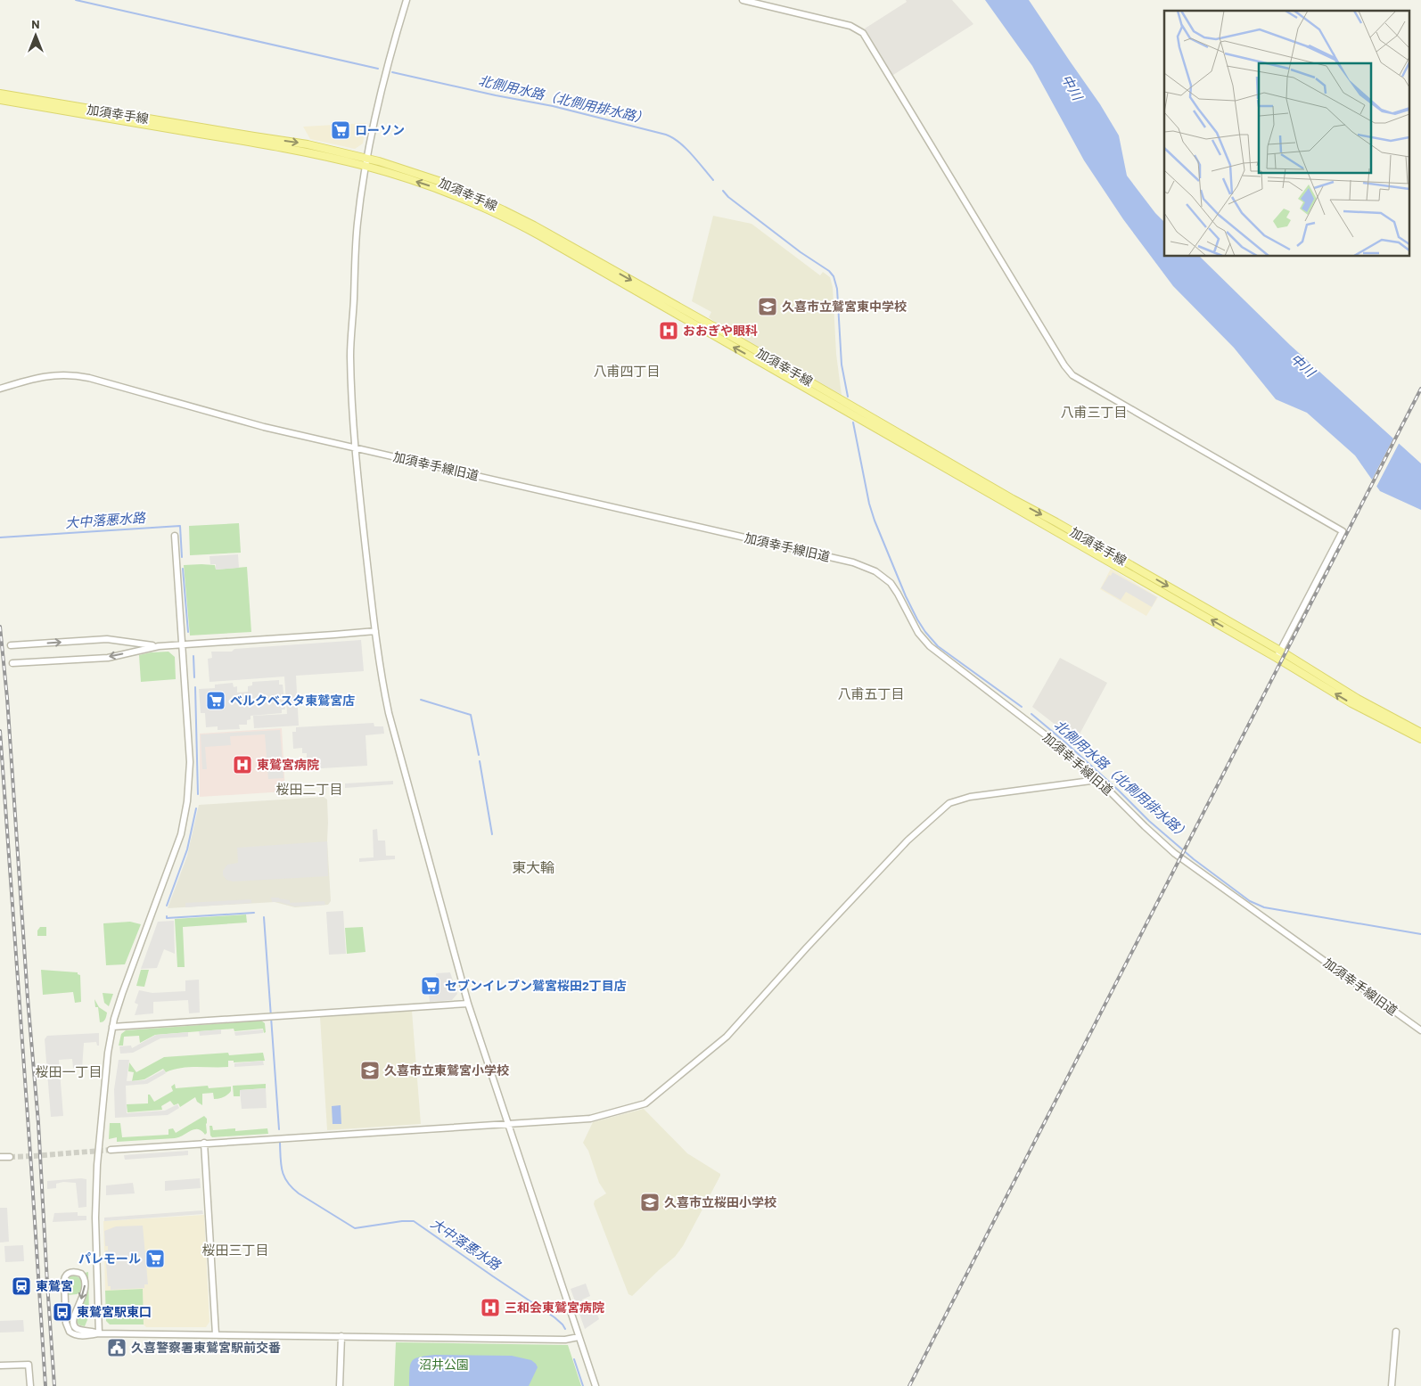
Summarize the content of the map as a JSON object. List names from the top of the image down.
{
  "streets": {
    "main road": ["加須幸手線"],
    "street": ["加須幸手線旧道"]
  },
  "districts": [
    "八甫四丁目",
    "八甫三丁目",
    "八甫五丁目",
    "桜田二丁目",
    "東大輪",
    "桜田一丁目",
    "桜田三丁目"
  ],
  "water": ["中川", "北側用水路（北側用排水路）", "大中落悪水路"],
  "parks": ["沼井公園"],
  "places": {
    "supermarket": [
      "ローソン",
      "ベルクベスタ東鷲宮店",
      "セブンイレブン鷲宮桜田2丁目店",
      "パレモール"
    ],
    "school or university": ["久喜市立鷲宮東中学校", "久喜市立東鷲宮小学校", "久喜市立桜田小学校"],
    "hospital": ["おおぎや眼科", "東鷲宮病院", "三和会東鷲宮病院"],
    "station": ["東鷲宮"],
    "bus stop": ["東鷲宮駅東口"],
    "public building": ["久喜警察署東鷲宮駅前交番"]
  },
  "north": "top"
}
